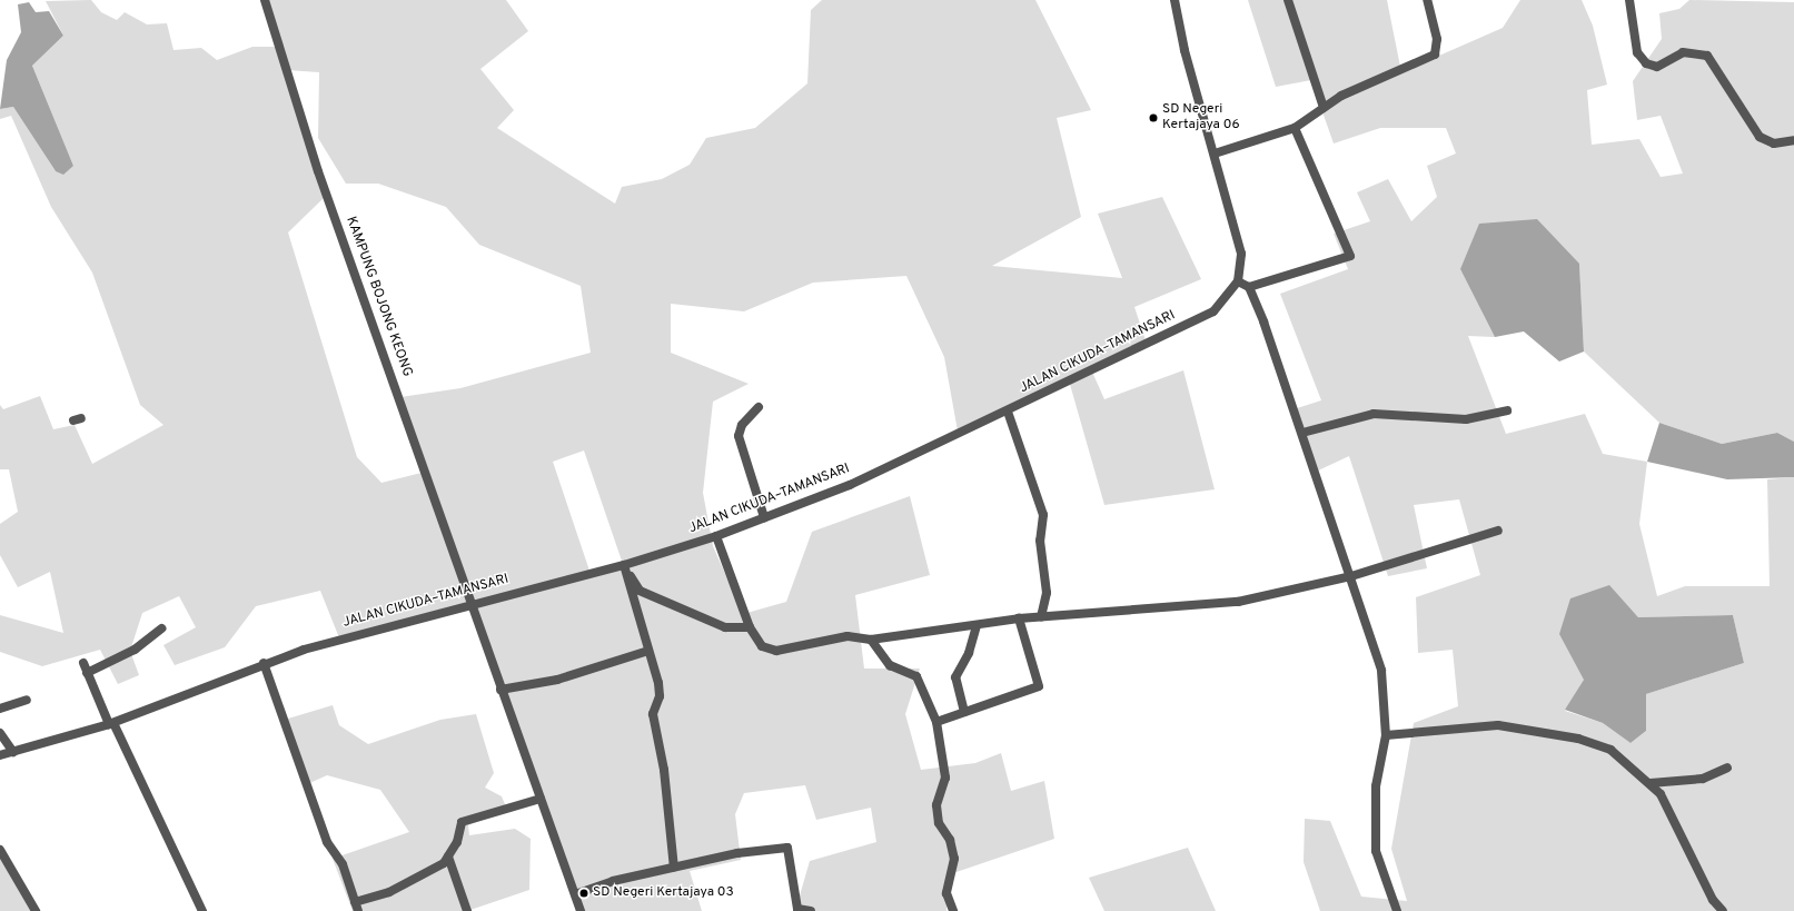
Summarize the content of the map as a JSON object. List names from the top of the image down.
{
  "streets": {
    "street": ["KAMPUNG BOJONG KEONG", "JALAN CIKUDA–TAMANSARI"]
  },
  "crossings": [
    ["KAMPUNG BOJONG KEONG", "JALAN CIKUDA–TAMANSARI"]
  ],
  "places": ["SD Negeri Kertajaya 06", "SD Negeri Kertajaya 03"]
}
